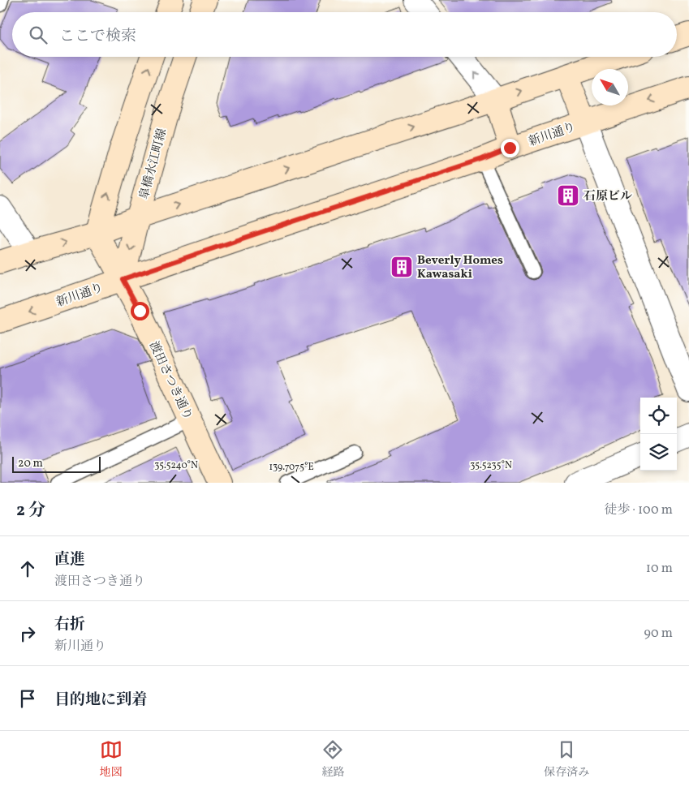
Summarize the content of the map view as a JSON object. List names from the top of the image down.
{
  "streets": {
    "main road": ["新川通り", "皐橋水江町線", "渡田さつき通り"]
  },
  "crossings": [
    ["新川通り", "皐橋水江町線"],
    ["新川通り", "渡田さつき通り"],
    ["皐橋水江町線", "渡田さつき通り"]
  ],
  "places": {
    "building": ["石原ビル", "Beverly Homes Kawasaki"]
  },
  "scale_bar": "20 m",
  "north": "top left",
  "page": {
    "search": "ここで検索",
    "scale": "20 m",
    "heading": ["2 分", "徒歩 · 100 m"],
    "list": [
      ["直進", "渡田さつき通り", "10 m"],
      ["右折", "新川通り", "90 m"],
      "目的地に到着"
    ],
    "nav": ["地図", "経路", "保存済み"]
  },
  "coordinates": ["35.5240°N", "35.5235°N", "139.7075°E"]
}
